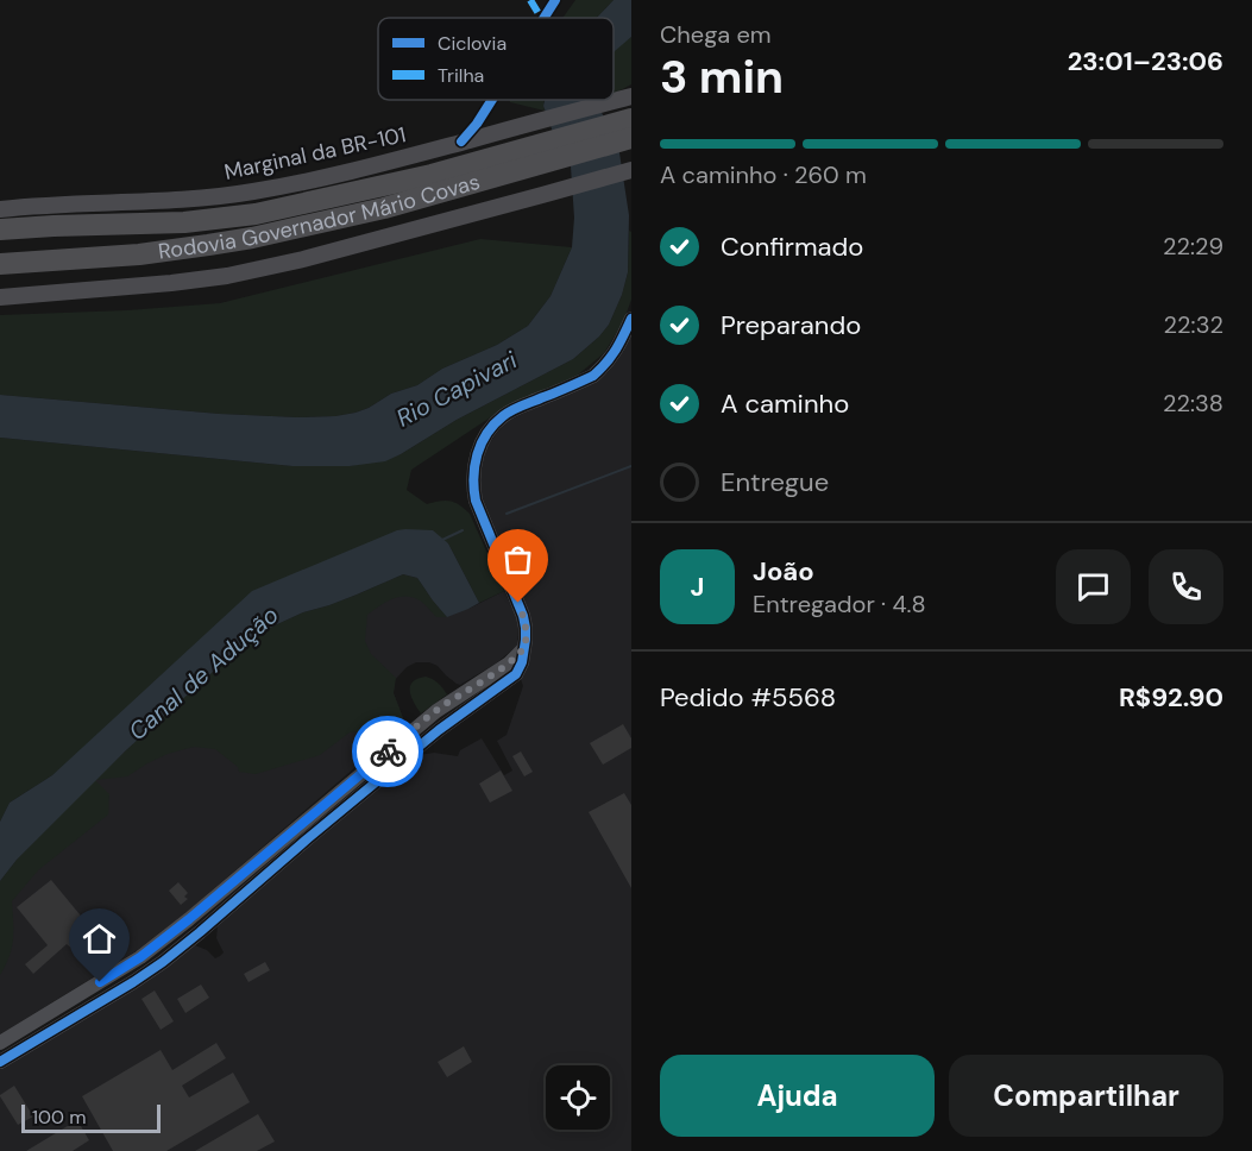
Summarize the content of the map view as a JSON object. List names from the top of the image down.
{
  "streets": {
    "highway": ["Rodovia Governador Mário Covas"],
    "main road": ["Marginal da BR-101"]
  },
  "water": ["Rio Capivari", "Canal de Adução"],
  "legend": ["Ciclovia", "Trilha"],
  "scale_bar": "100 m",
  "page": {
    "heading": ["3 min", "Chega em", "23:01–23:06"],
    "panel": [
      "João",
      "Entregador · 4.8",
      "Pedido #5568",
      "R$92.90"
    ],
    "bar": "A caminho · 260 m",
    "list": [
      ["Confirmado", "22:29"],
      ["Preparando", "22:32"],
      ["A caminho", "22:38"],
      "Entregue"
    ],
    "round": "J",
    "buttons": ["Ajuda", "Compartilhar"],
    "scale": "100 m"
  }
}
